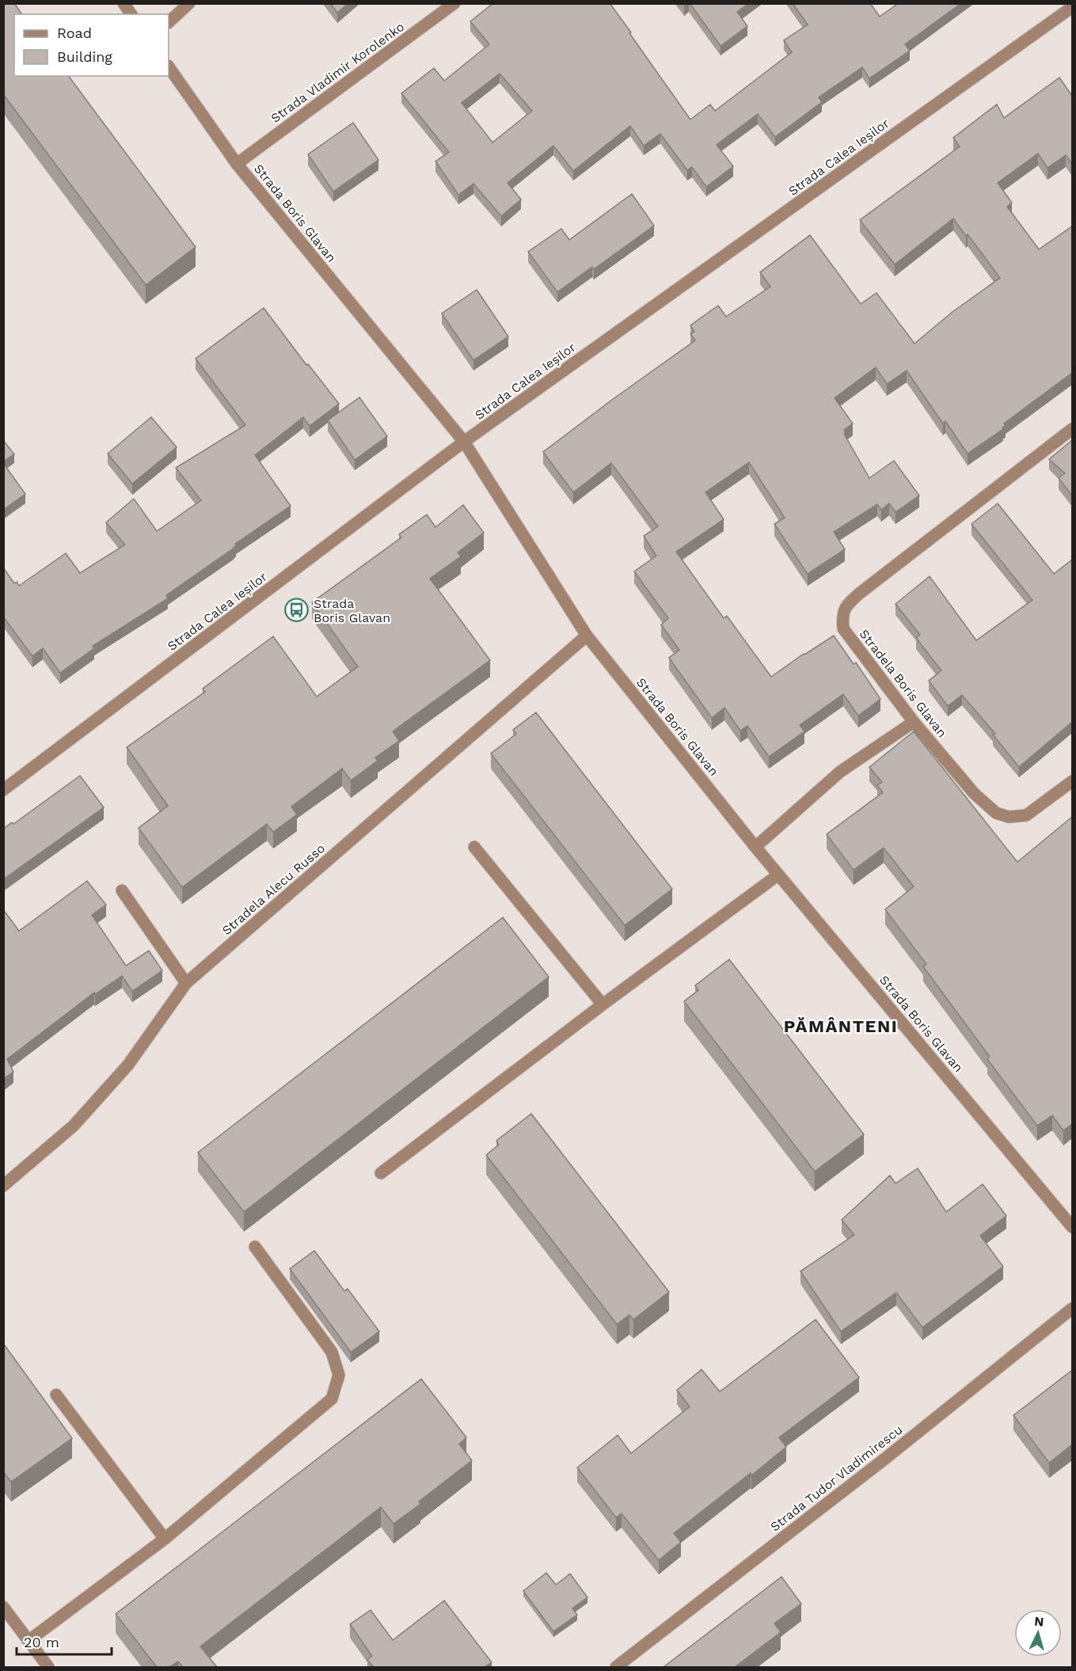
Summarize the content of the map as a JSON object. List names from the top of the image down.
{
  "streets": {
    "street": [
      "Strada Vladimir Korolenko",
      "Strada Calea Ieșilor",
      "Strada Boris Glavan",
      "Stradela Boris Glavan",
      "Stradela Alecu Russo",
      "Strada Tudor Vladimirescu"
    ]
  },
  "crossings": [
    ["Strada Vladimir Korolenko", "Strada Boris Glavan"],
    ["Strada Calea Ieșilor", "Strada Boris Glavan"],
    ["Strada Boris Glavan", "Stradela Alecu Russo"]
  ],
  "districts": ["PĂMÂNTENI"],
  "places": {
    "bus stop": ["Strada Boris Glavan"]
  },
  "legend": ["Road", "Building"],
  "scale_bar": "20 m",
  "north": "top"
}
